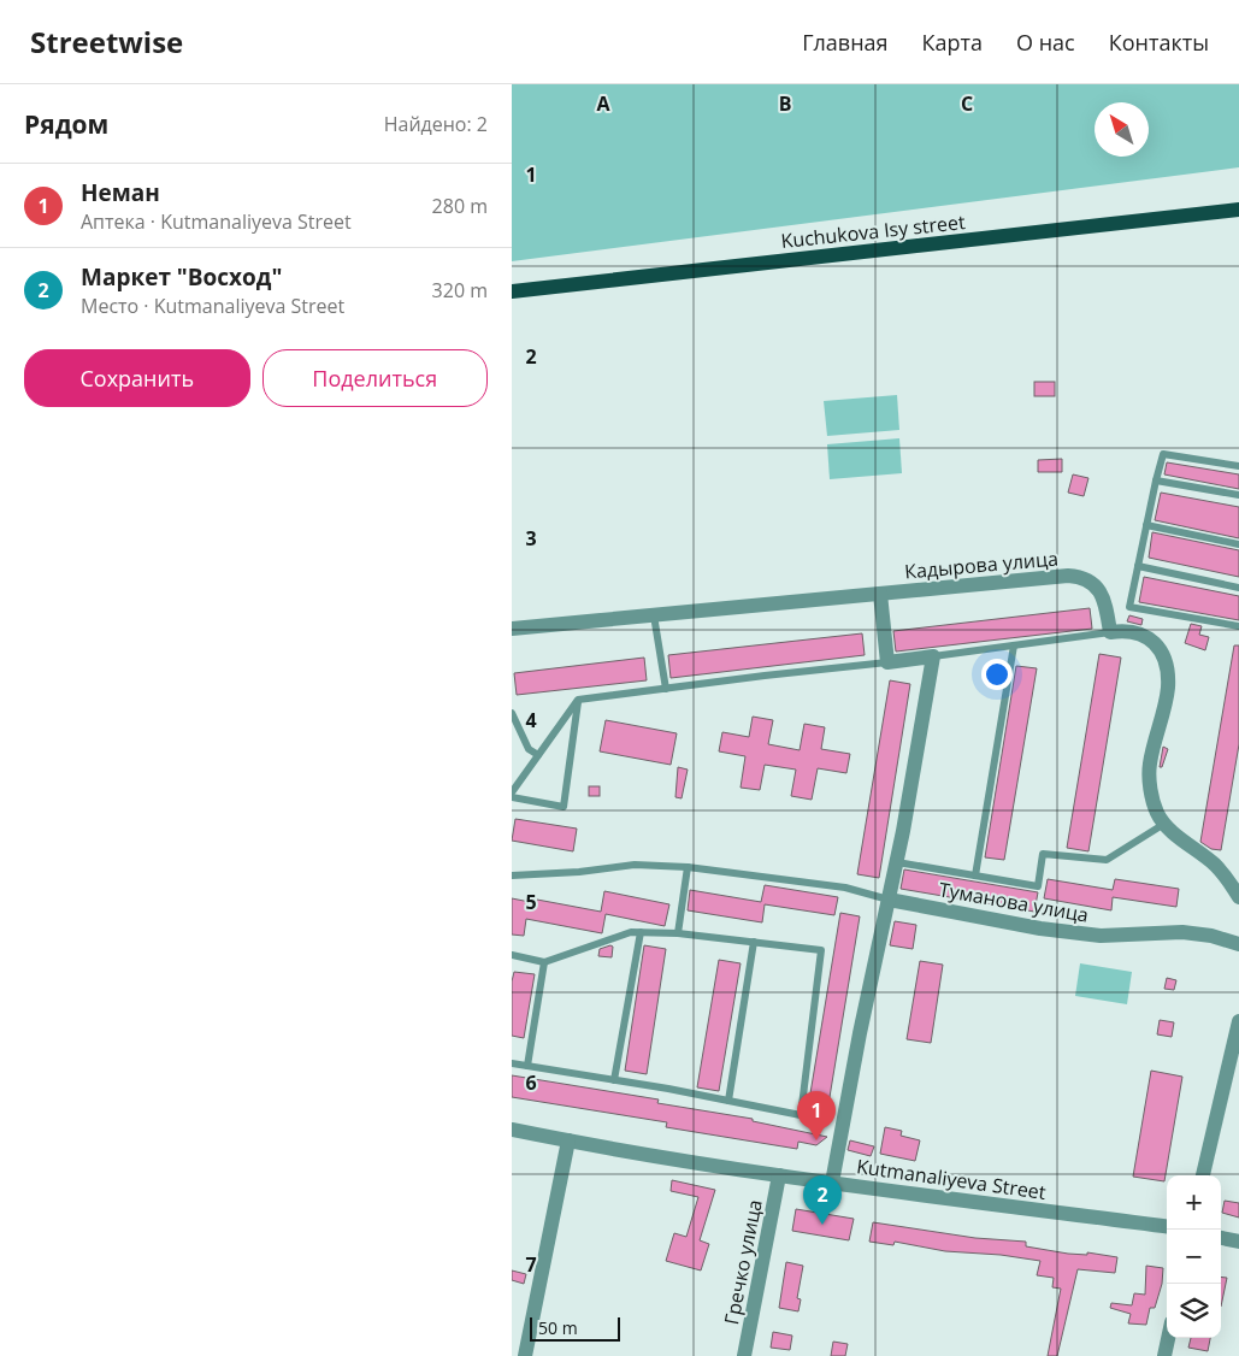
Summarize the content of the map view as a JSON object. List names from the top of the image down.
{
  "streets": {
    "main road": ["Kuchukova Isy street"],
    "street": [
      "Кадырова улица",
      "Туманова улица",
      "Kutmanaliyeva Street",
      "Гречко улица"
    ]
  },
  "crossings": [
    ["Kutmanaliyeva Street", "Гречко улица"]
  ],
  "scale_bar": "50 m",
  "north": "top left",
  "page": {
    "header": "Streetwise",
    "nav": [
      "Главная",
      "Карта",
      "О нас",
      "Контакты"
    ],
    "heading": ["Рядом", "Найдено: 2"],
    "list": [
      {
        "mark": "1",
        "name": "Неман",
        "note": "Аптека · Kutmanaliyeva Street",
        "value": "280 m"
      },
      {
        "mark": "2",
        "name": "Маркет \"Восход\"",
        "note": "Место · Kutmanaliyeva Street",
        "value": "320 m"
      }
    ],
    "buttons": ["Сохранить", "Поделиться"],
    "pins": ["1", "2"],
    "map_buttons": ["+", "−"],
    "scale": "50 m"
  },
  "grid": {
    "columns": ["A", "B", "C"],
    "rows": [
      "1",
      "2",
      "3",
      "4",
      "5",
      "6",
      "7"
    ]
  }
}
